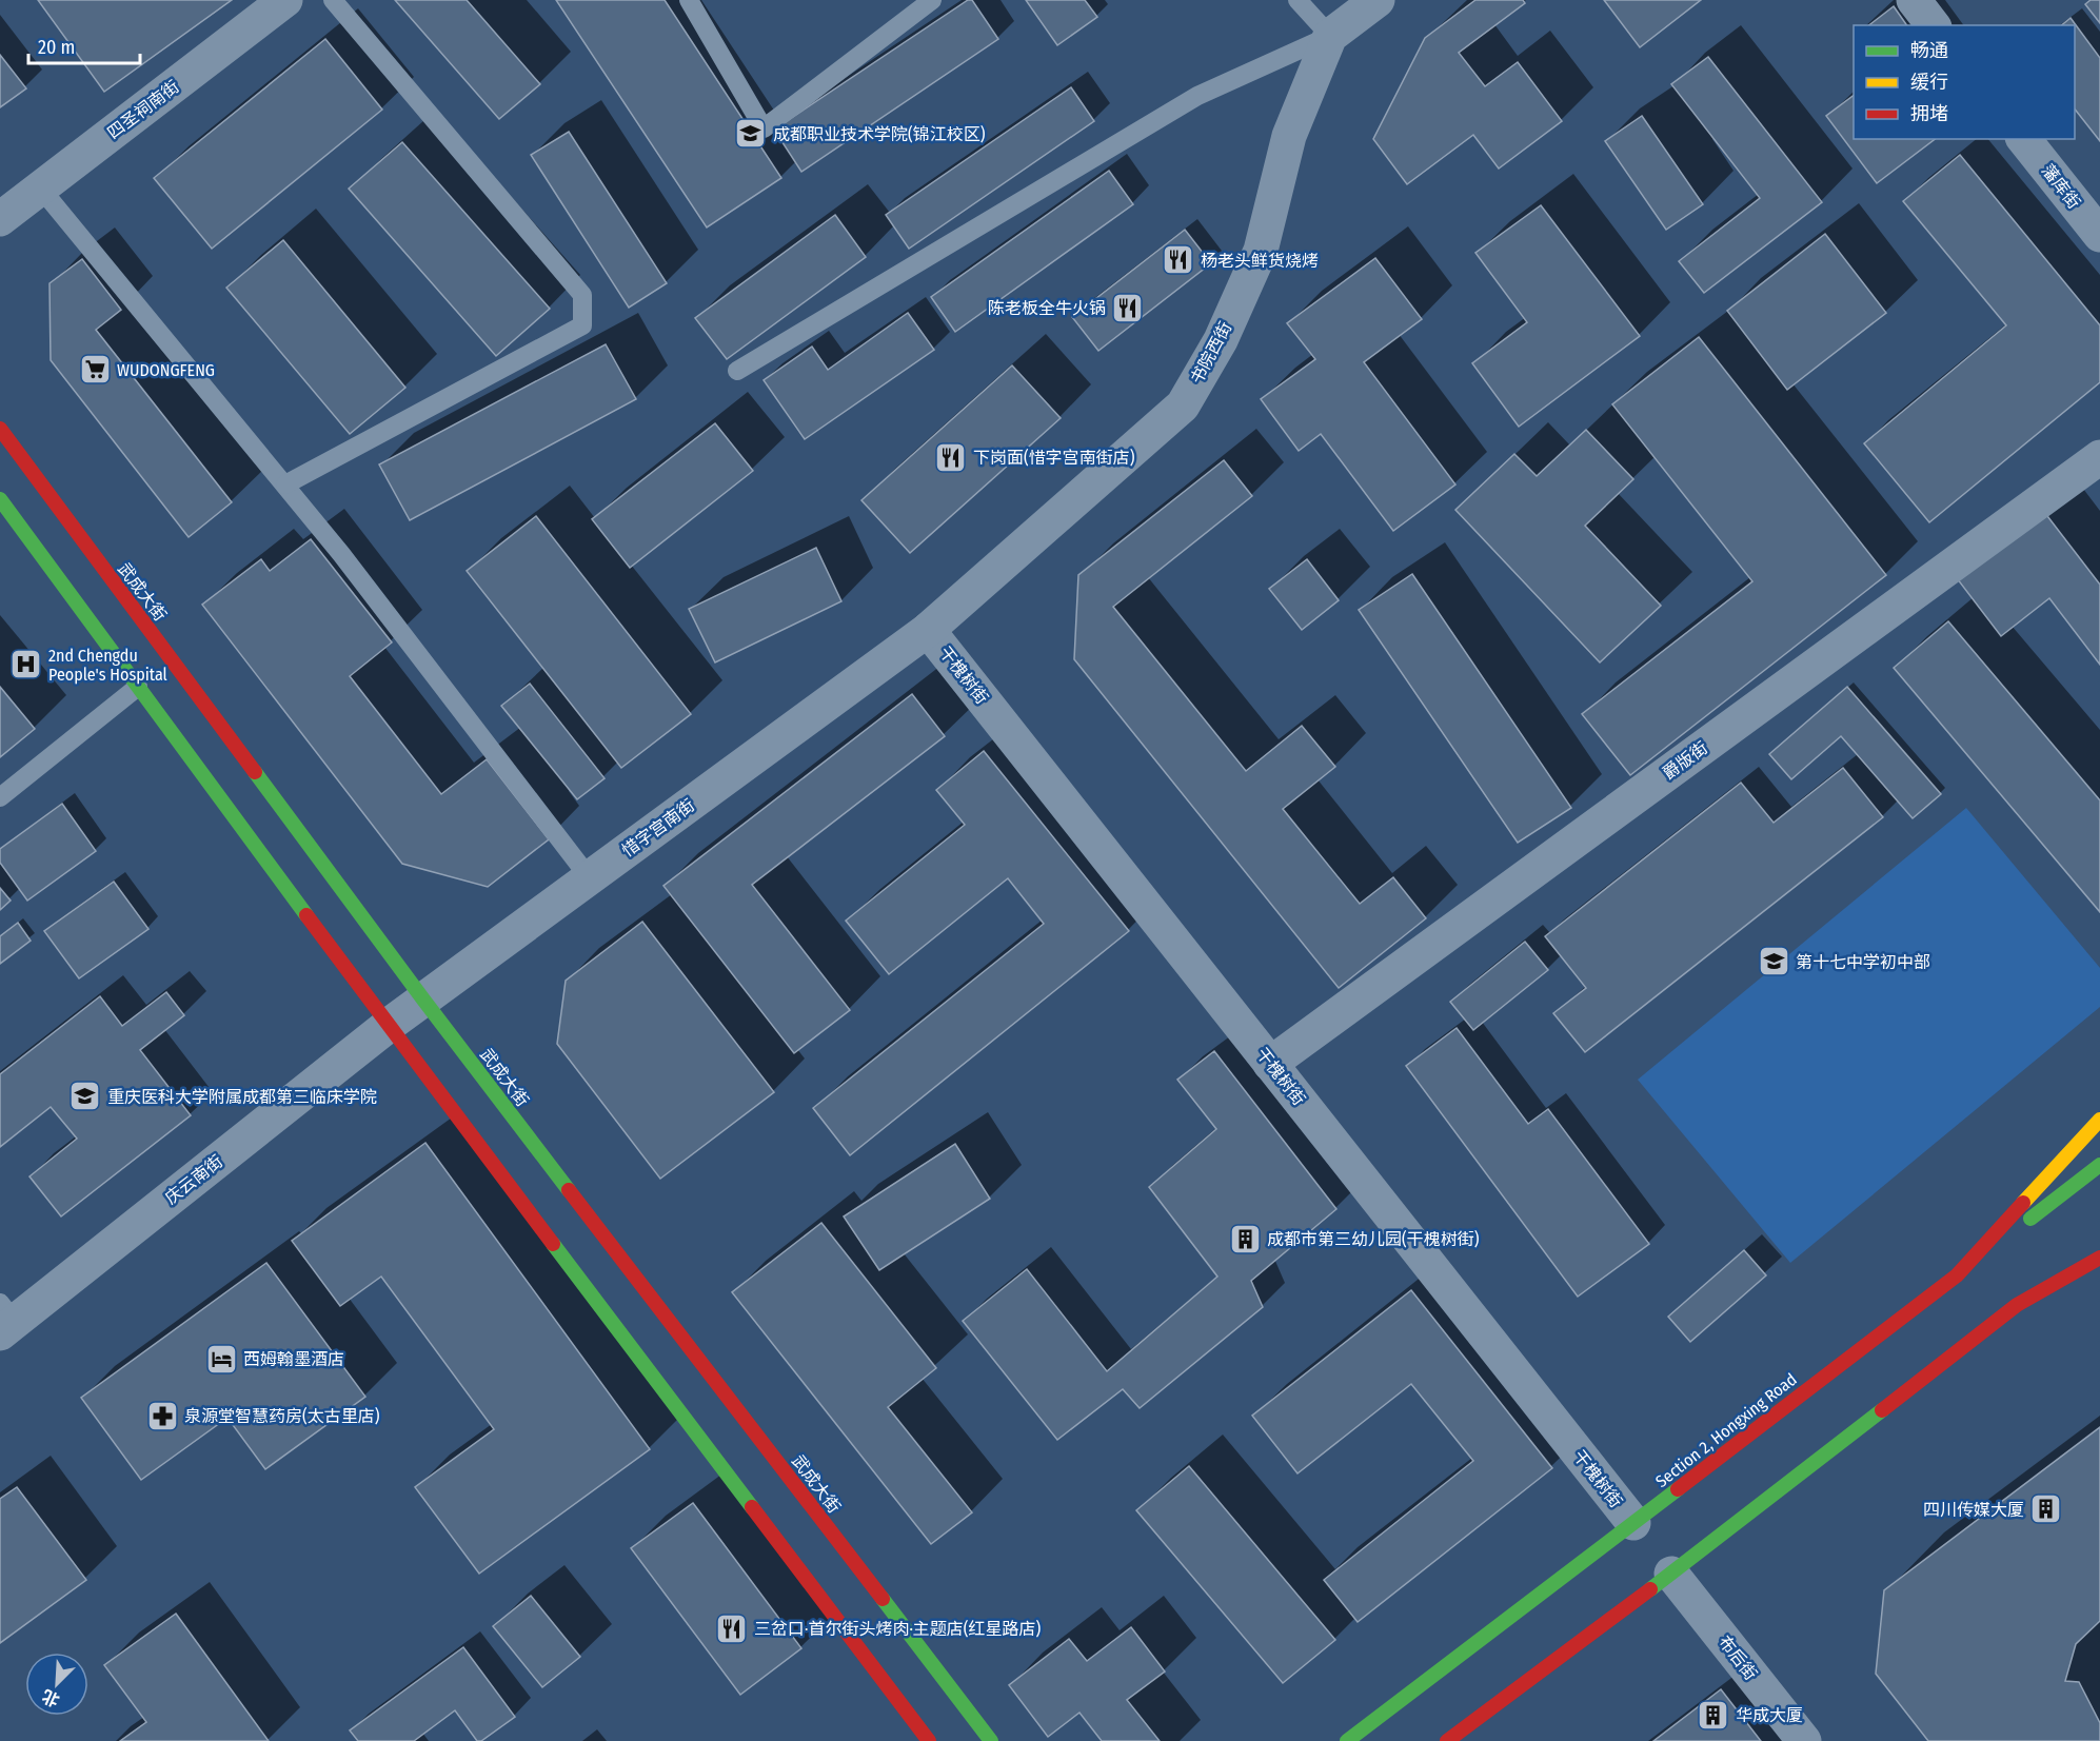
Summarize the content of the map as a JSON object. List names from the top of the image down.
{
  "streets": {
    "main road": ["武成大街", "Section 2, Hongxing Road"],
    "street": [
      "四圣祠南街",
      "藩库街",
      "书院西街",
      "干槐树街",
      "爵版街",
      "惜字宫南街",
      "庆云南街",
      "布后街"
    ]
  },
  "crossings": [
    ["书院西街", "干槐树街"],
    ["书院西街", "惜字宫南街"],
    ["武成大街", "惜字宫南街"],
    ["干槐树街", "爵版街"],
    ["干槐树街", "惜字宫南街"],
    ["干槐树街", "Section 2, Hongxing Road"],
    ["惜字宫南街", "庆云南街"]
  ],
  "places": {
    "school or university": ["成都职业技术学院(锦江校区)", "第十七中学初中部", "重庆医科大学附属成都第三临床学院"],
    "restaurant": [
      "杨老头鲜货烧烤",
      "陈老板全牛火锅",
      "下岗面(惜字宫南街店)",
      "三岔口·首尔街头烤肉·主题店(红星路店)"
    ],
    "supermarket": ["WUDONGFENG"],
    "hospital": ["2nd Chengdu People's Hospital"],
    "building": ["成都市第三幼儿园(干槐树街)", "四川传媒大厦", "华成大厦"],
    "hotel": ["西姆翰墨酒店"],
    "pharmacy": ["泉源堂智慧药房(太古里店)"]
  },
  "legend": ["畅通", "缓行", "拥堵"],
  "scale_bar": "20 m",
  "north": "bottom left"
}
